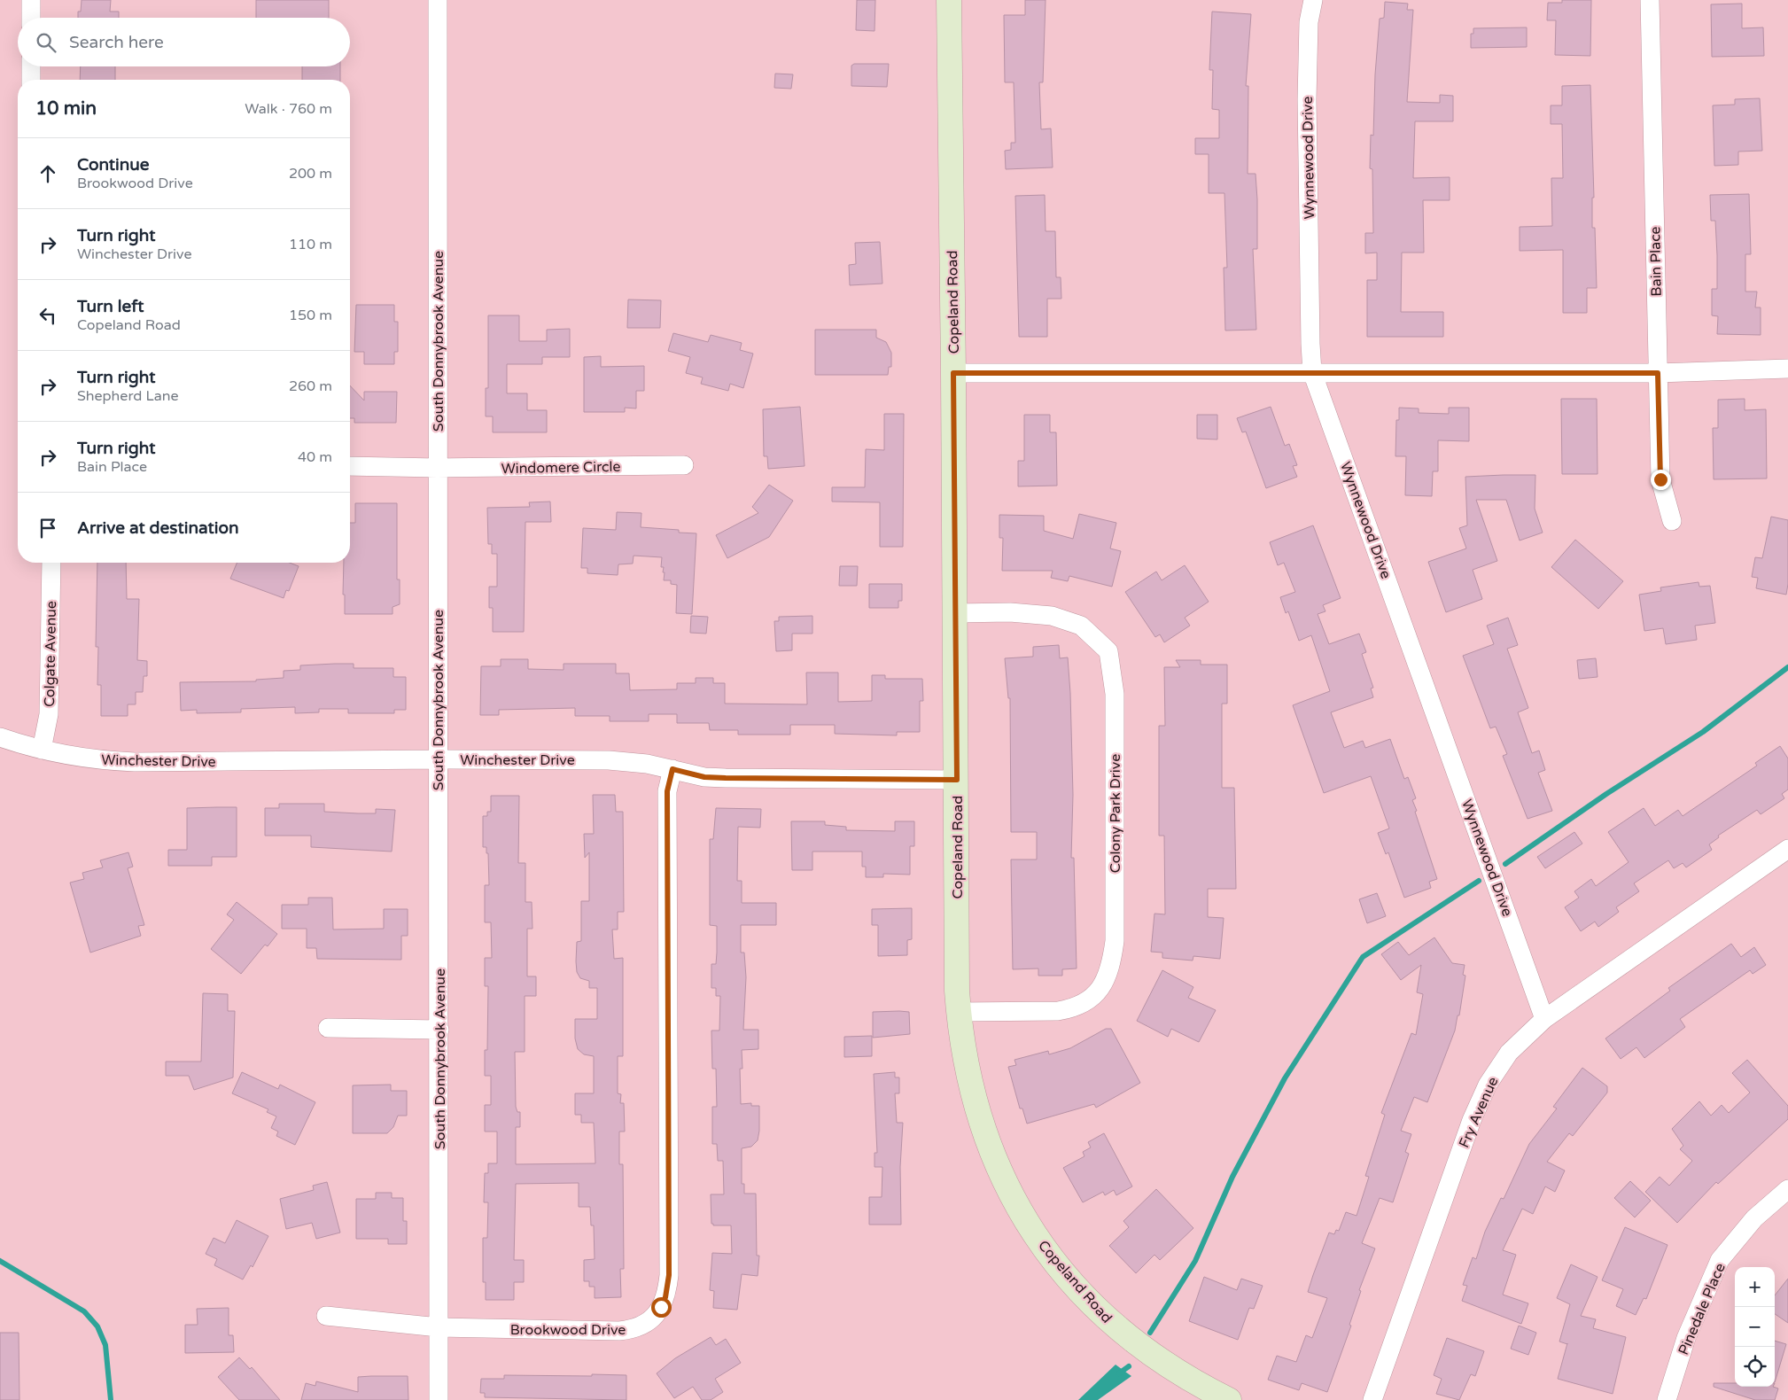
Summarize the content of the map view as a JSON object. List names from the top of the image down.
{
  "streets": {
    "street": [
      "Wynnewood Drive",
      "Bain Place",
      "Copeland Road",
      "South Donnybrook Avenue",
      "Windomere Circle",
      "Colgate Avenue",
      "Winchester Drive",
      "Colony Park Drive",
      "Fry Avenue",
      "Pinedale Place",
      "Brookwood Drive"
    ]
  },
  "crossings": [
    ["Wynnewood Drive", "Fry Avenue"],
    ["Copeland Road", "Winchester Drive"],
    ["Copeland Road", "Colony Park Drive"],
    ["South Donnybrook Avenue", "Windomere Circle"],
    ["South Donnybrook Avenue", "Winchester Drive"],
    ["South Donnybrook Avenue", "Brookwood Drive"],
    ["Colgate Avenue", "Winchester Drive"],
    ["Winchester Drive", "Brookwood Drive"]
  ],
  "page": {
    "search": "Search here",
    "heading": ["10 min", "Walk · 760 m"],
    "list": [
      ["Continue", "Brookwood Drive", "200 m"],
      ["Turn right", "Winchester Drive", "110 m"],
      ["Turn left", "Copeland Road", "150 m"],
      ["Turn right", "Shepherd Lane", "260 m"],
      ["Turn right", "Bain Place", "40 m"],
      "Arrive at destination"
    ],
    "map_buttons": ["+", "−"]
  }
}
